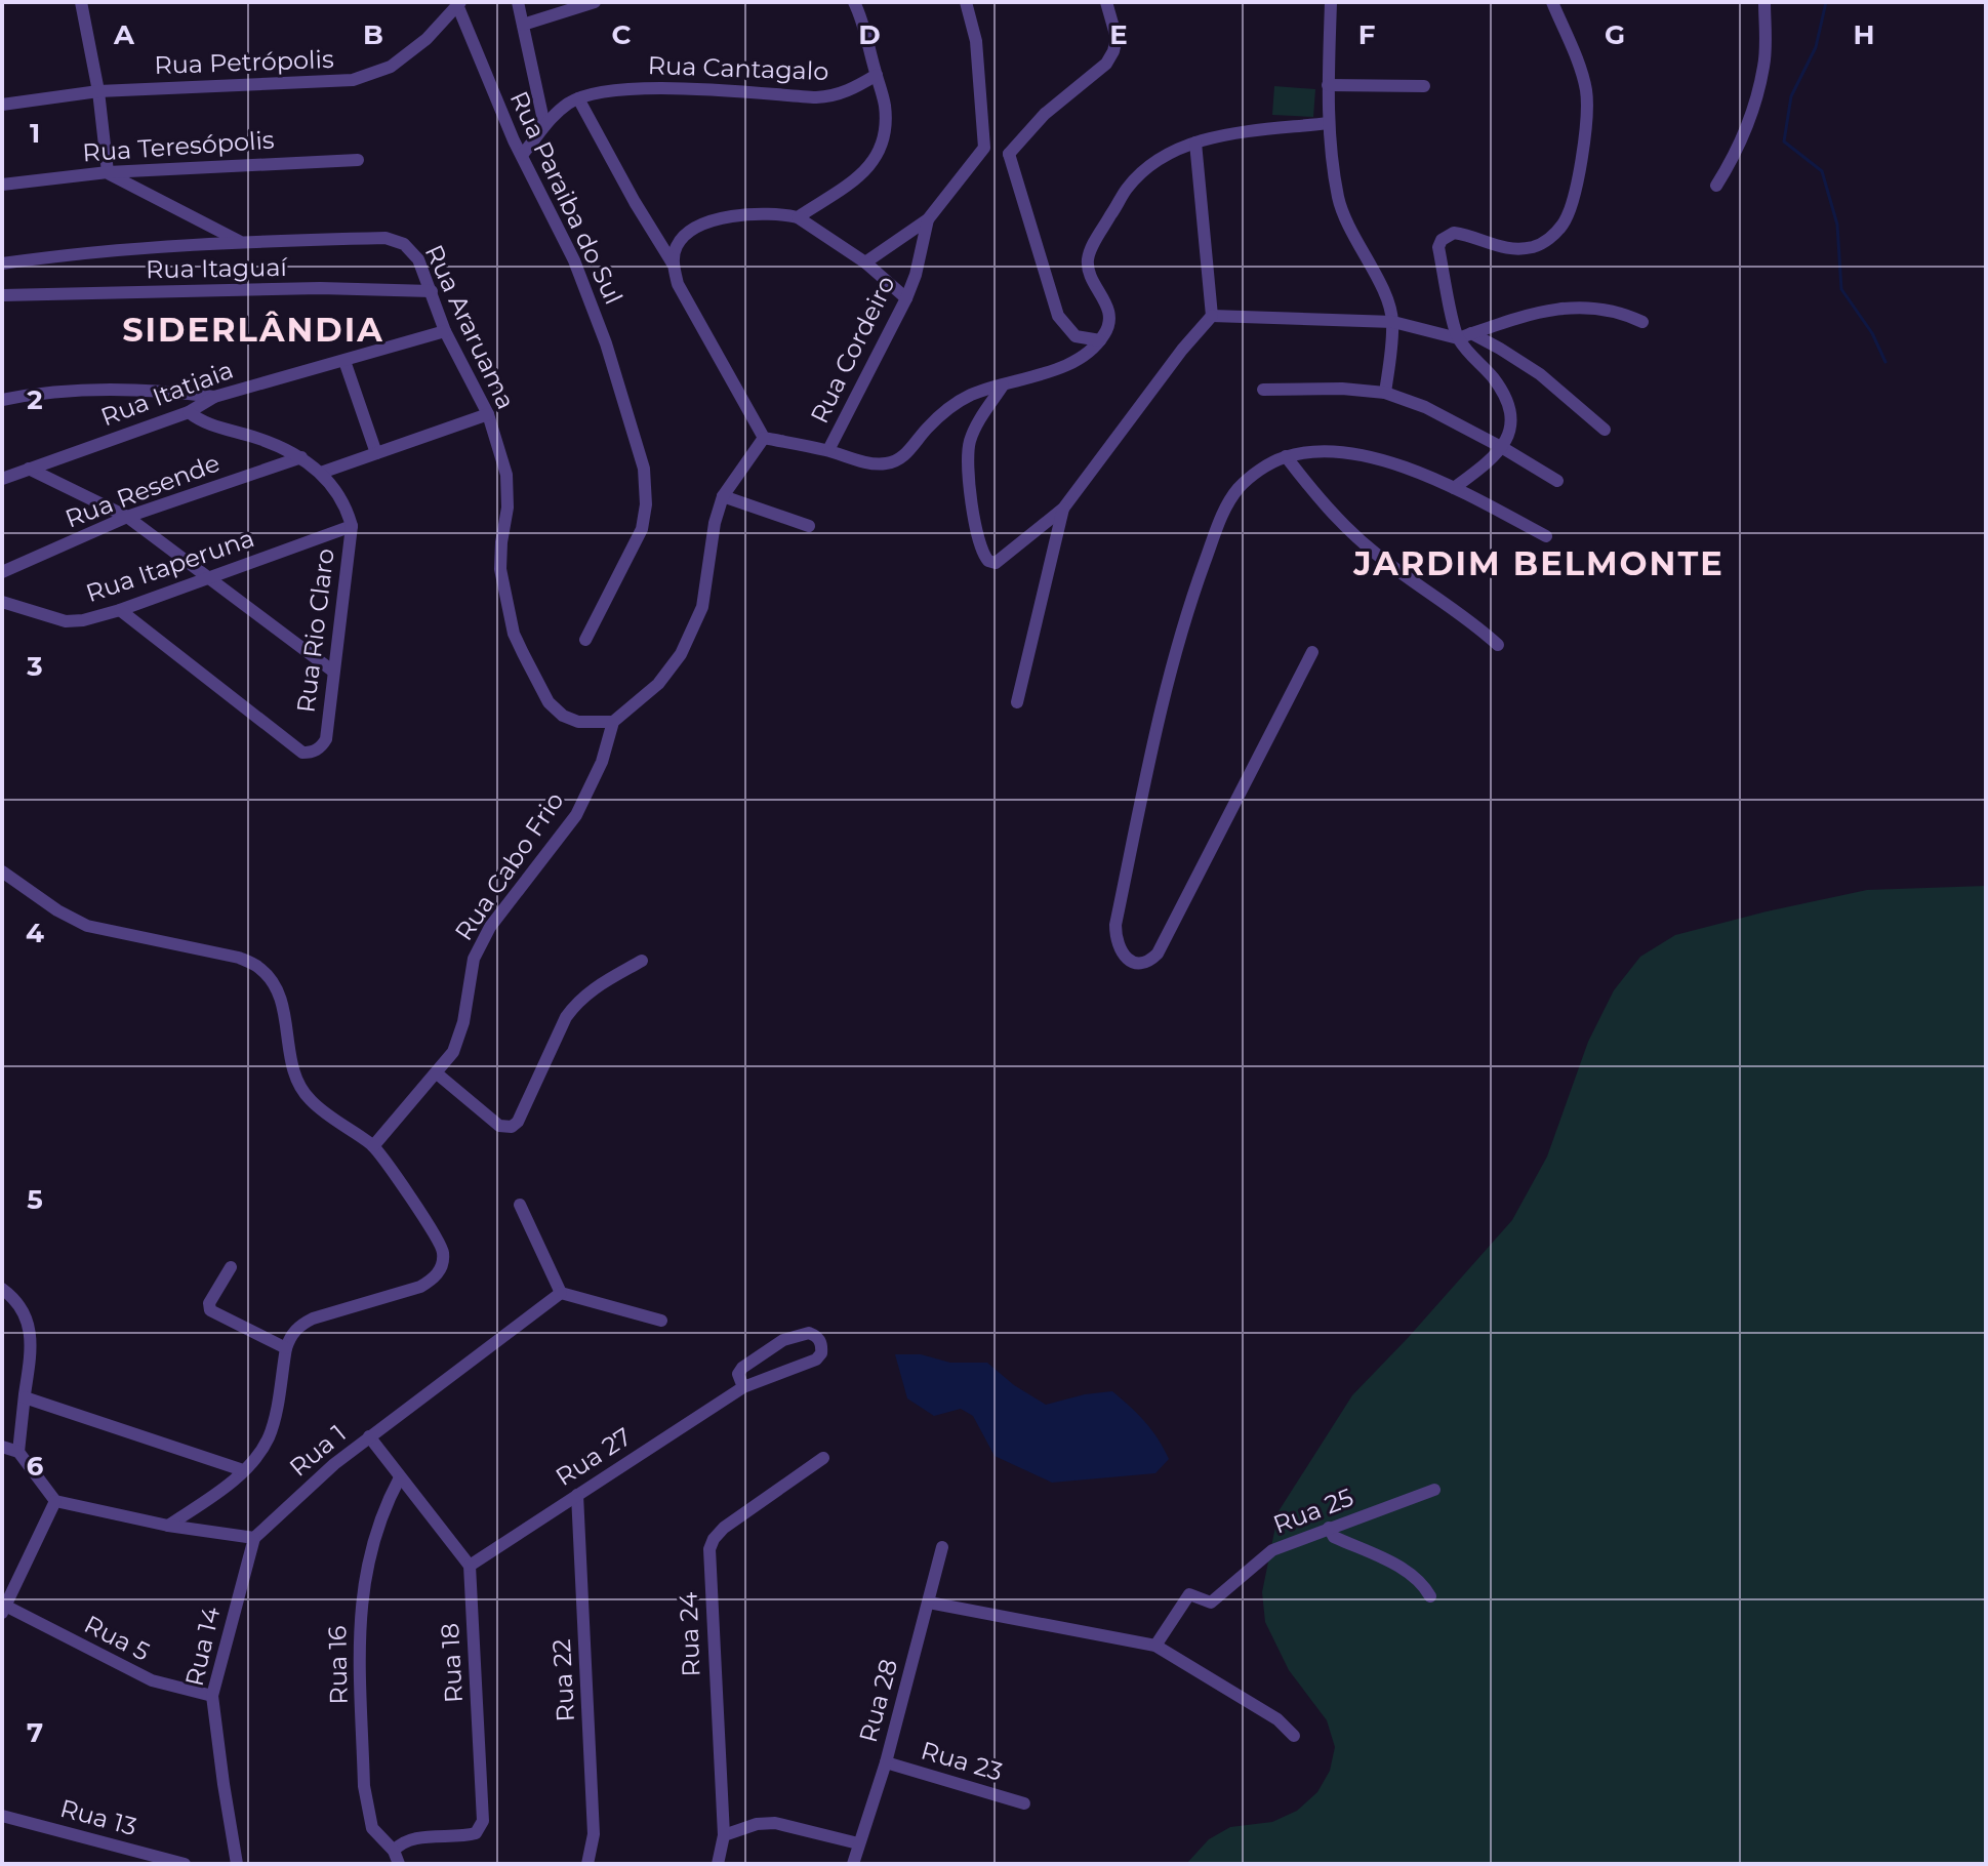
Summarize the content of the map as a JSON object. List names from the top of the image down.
{
  "streets": {
    "street": [
      "Rua Petrópolis",
      "Rua Cantagalo",
      "Rua Teresópolis",
      "Rua Paraiba do Sul",
      "Rua Itaguaí",
      "Rua Araruama",
      "Rua Cordeiro",
      "Rua Itatiaia",
      "Rua Resende",
      "Rua Itaperuna",
      "Rua Rio Claro",
      "Rua Cabo Frio",
      "Rua 1",
      "Rua 27",
      "Rua 25",
      "Rua 24",
      "Rua 5",
      "Rua 14",
      "Rua 18",
      "Rua 16",
      "Rua 22",
      "Rua 28",
      "Rua 23",
      "Rua 13"
    ]
  },
  "crossings": [
    ["Rua Petrópolis", "Rua Paraiba do Sul"],
    ["Rua Cantagalo", "Rua Paraiba do Sul"],
    ["Rua Itaguaí", "Rua Araruama"],
    ["Rua Araruama", "Rua Itatiaia"],
    ["Rua Araruama", "Rua Cabo Frio"],
    ["Rua Itatiaia", "Rua Rio Claro"],
    ["Rua Resende", "Rua Rio Claro"],
    ["Rua Itaperuna", "Rua Rio Claro"],
    ["Rua 1", "Rua 14"],
    ["Rua 27", "Rua 18"],
    ["Rua 27", "Rua 22"],
    ["Rua 5", "Rua 14"],
    ["Rua 18", "Rua 16"],
    ["Rua 28", "Rua 23"]
  ],
  "districts": ["SIDERLÂNDIA", "JARDIM BELMONTE"],
  "grid": {
    "columns": [
      "A",
      "B",
      "C",
      "D",
      "E",
      "F",
      "G",
      "H"
    ],
    "rows": [
      "1",
      "2",
      "3",
      "4",
      "5",
      "6",
      "7"
    ]
  }
}
